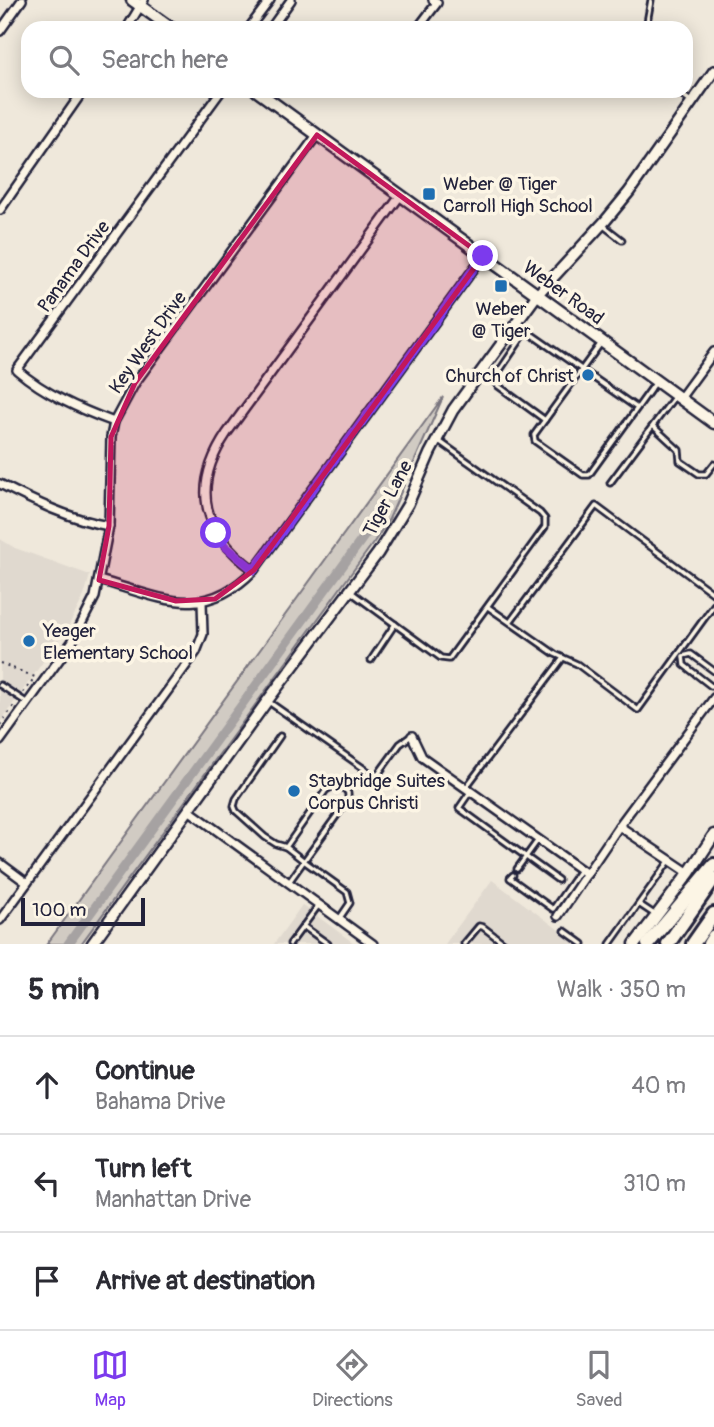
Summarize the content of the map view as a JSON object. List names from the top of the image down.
{
  "streets": {
    "main road": ["Weber Road"],
    "street": ["Panama Drive", "Key West Drive", "Tiger Lane"]
  },
  "crossings": [
    ["Panama Drive", "Key West Drive"],
    ["Weber Road", "Key West Drive"],
    ["Weber Road", "Tiger Lane"]
  ],
  "places": {
    "transit": ["Weber @ Tiger Carroll High School", "Weber @ Tiger"],
    "other": ["Church of Christ", "Yeager Elementary School", "Staybridge Suites Corpus Christi"]
  },
  "scale_bar": "100 m",
  "page": {
    "search": "Search here",
    "scale": "100 m",
    "heading": ["5 min", "Walk · 350 m"],
    "list": [
      ["Continue", "Bahama Drive", "40 m"],
      ["Turn left", "Manhattan Drive", "310 m"],
      "Arrive at destination"
    ],
    "nav": ["Map", "Directions", "Saved"]
  }
}
